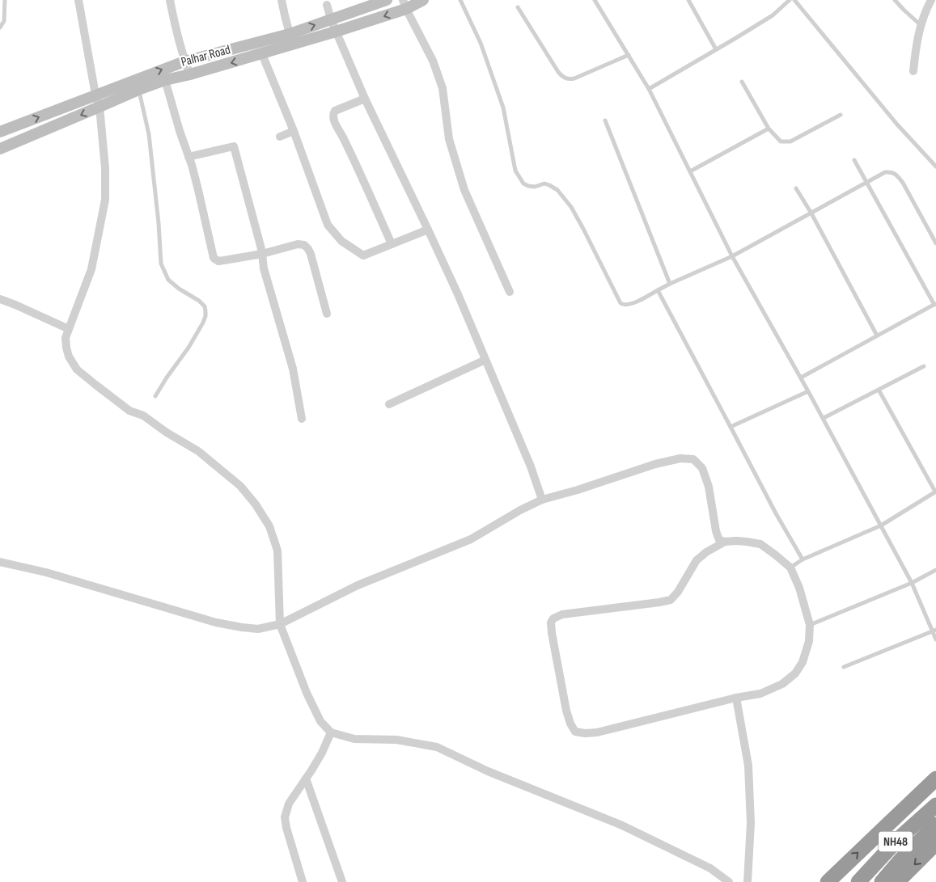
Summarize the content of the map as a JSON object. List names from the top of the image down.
{
  "streets": {
    "highway": ["NH48"],
    "main road": ["Palhar Road"]
  }
}
